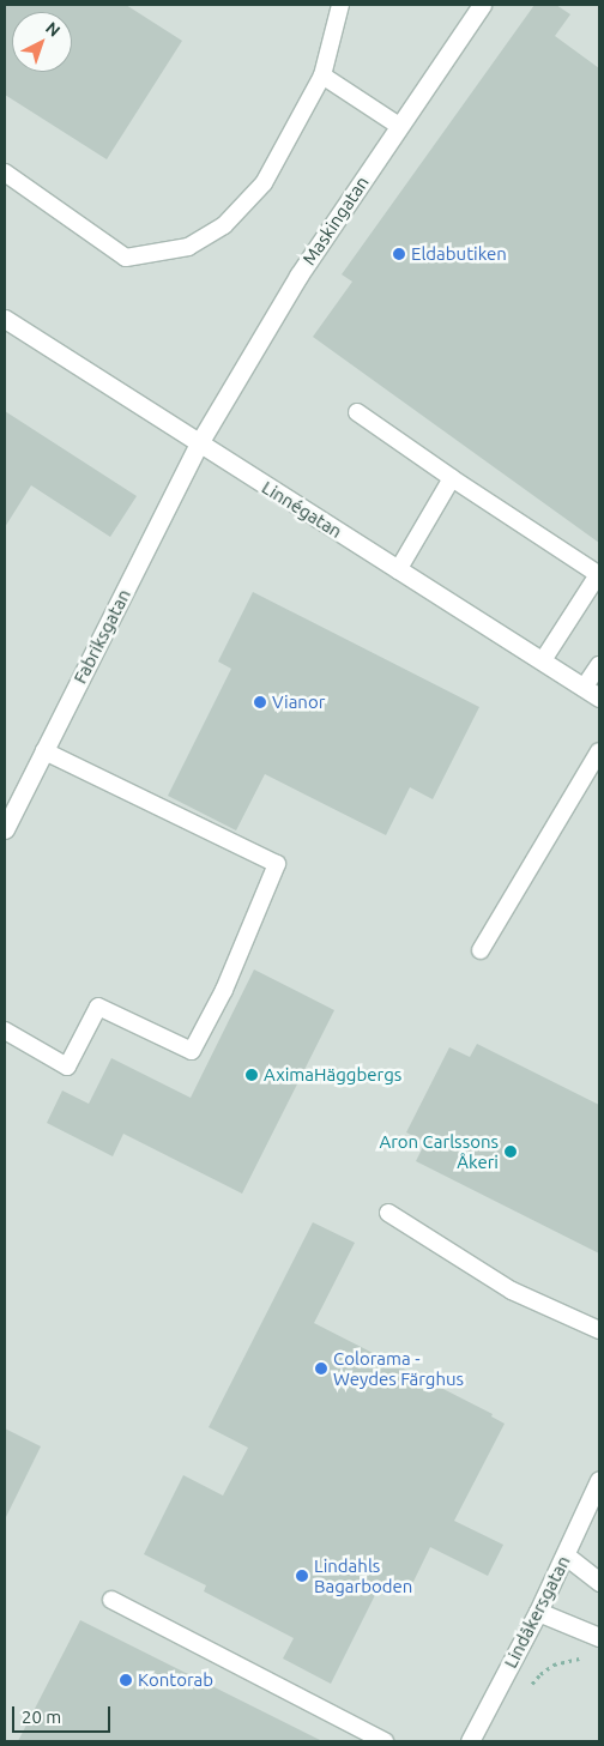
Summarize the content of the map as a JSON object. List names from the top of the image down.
{
  "streets": {
    "street": [
      "Maskingatan",
      "Linnégatan",
      "Fabriksgatan",
      "Lindåkersgatan"
    ]
  },
  "crossings": [
    ["Maskingatan", "Linnégatan"],
    ["Maskingatan", "Fabriksgatan"],
    ["Linnégatan", "Fabriksgatan"]
  ],
  "places": [
    "Eldabutiken",
    "Vianor",
    "AximaHäggbergs",
    "Aron Carlssons Åkeri",
    "Colorama - Weydes Färghus",
    "Lindahls Bagarboden",
    "Kontorab"
  ],
  "scale_bar": "20 m",
  "north": "top right"
}
